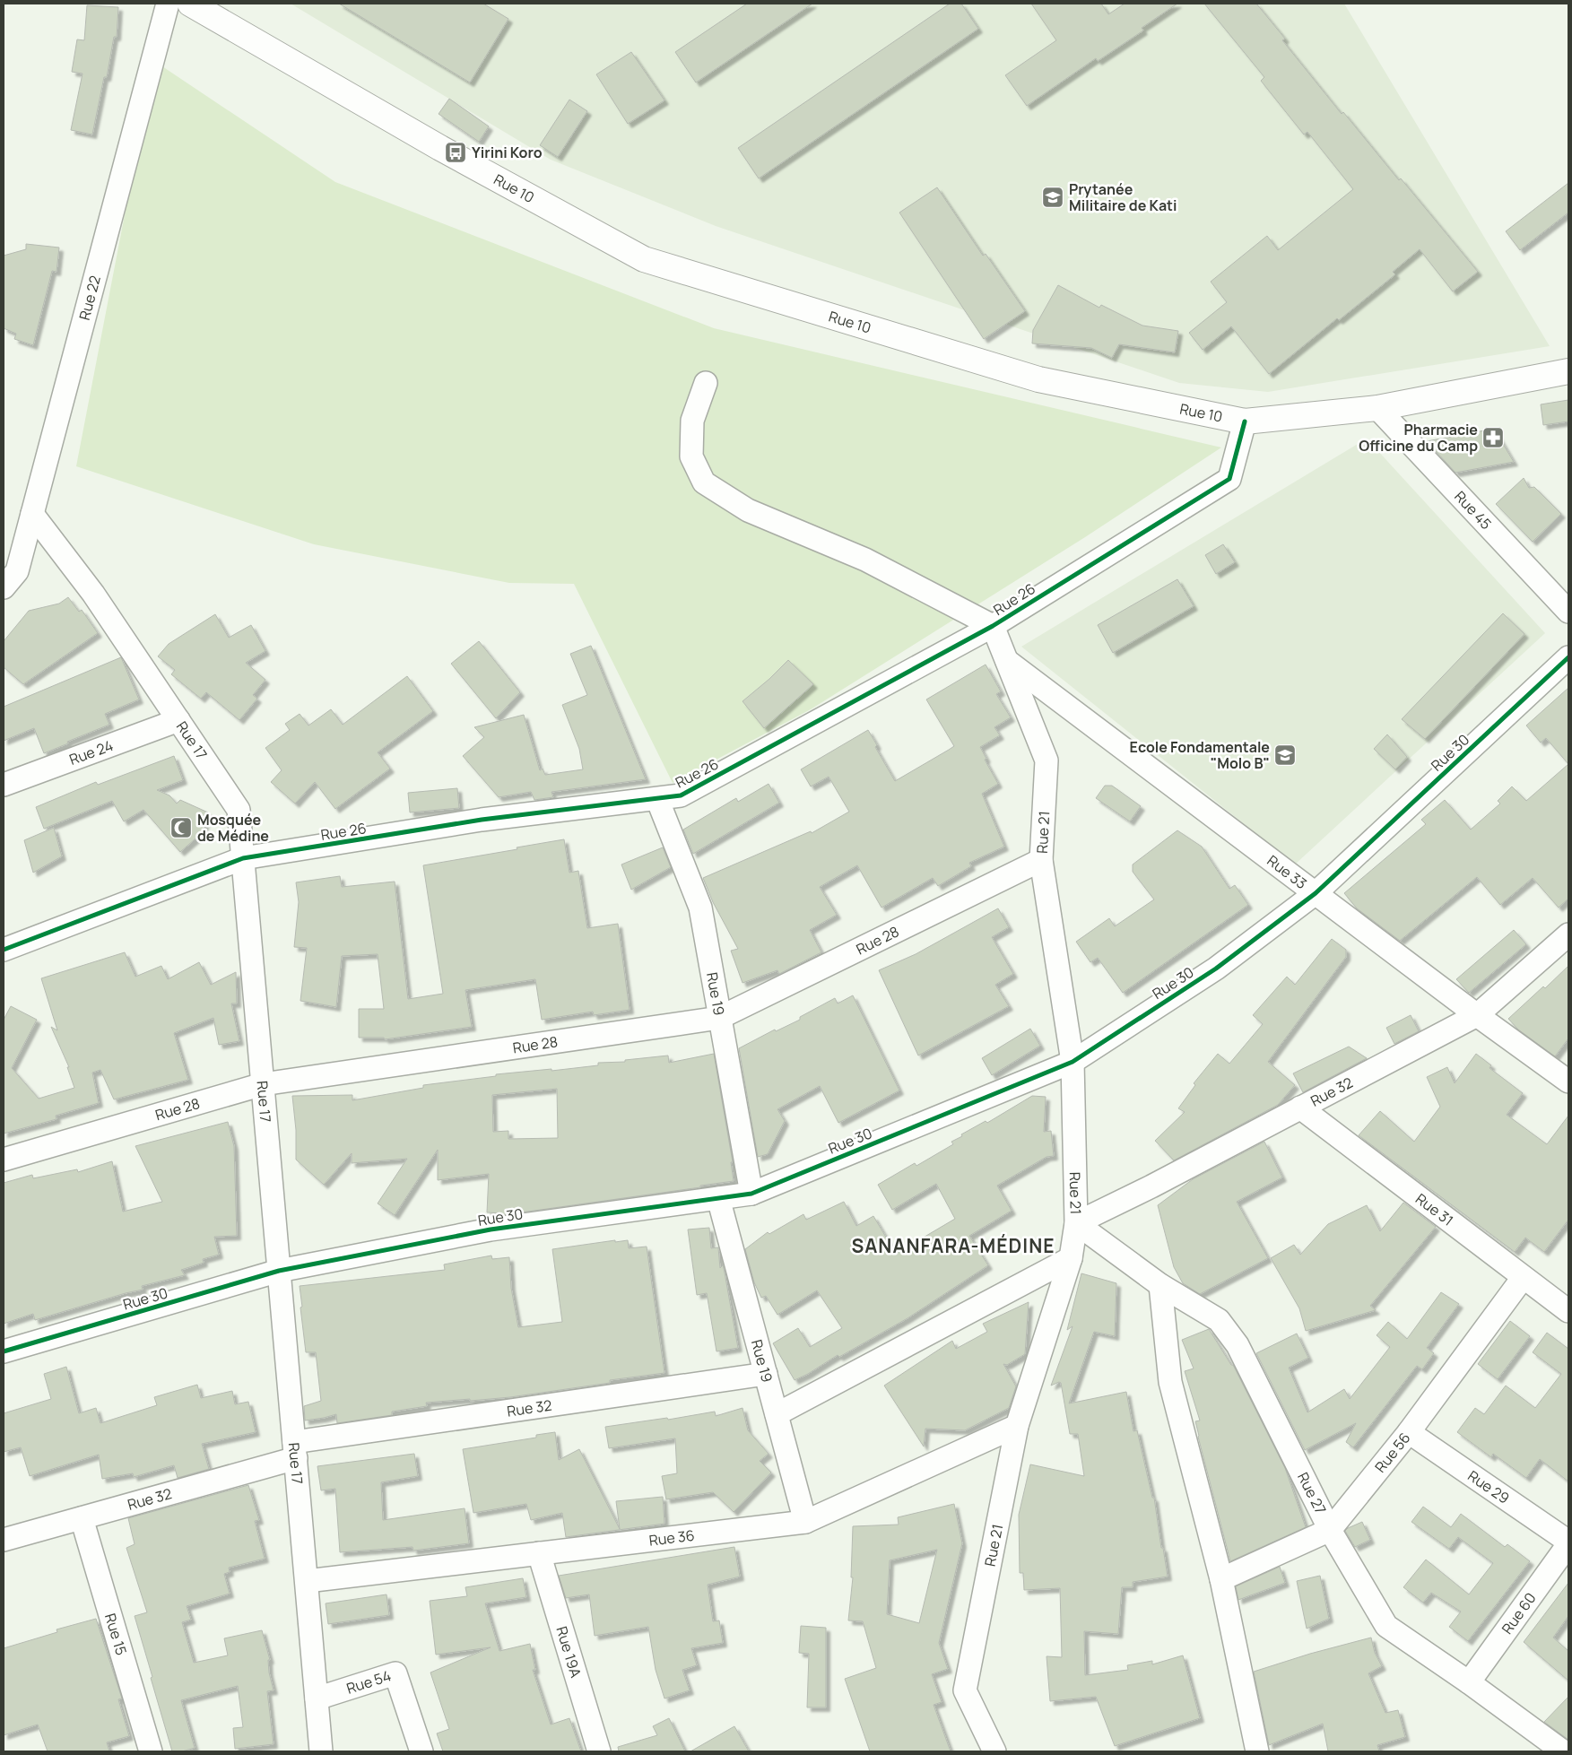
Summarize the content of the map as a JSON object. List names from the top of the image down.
{
  "streets": {
    "main road": ["Rue 10"],
    "street": [
      "Rue 22",
      "Rue 45",
      "Rue 26",
      "Rue 17",
      "Rue 24",
      "Rue 30",
      "Rue 21",
      "Rue 33",
      "Rue 28",
      "Rue 19",
      "Rue 32",
      "Rue 31",
      "Rue 56",
      "Rue 29",
      "Rue 27",
      "Rue 36",
      "Rue 60",
      "Rue 15",
      "Rue 19A",
      "Rue 54"
    ]
  },
  "crossings": [
    ["Rue 10", "Rue 45"],
    ["Rue 10", "Rue 26"],
    ["Rue 22", "Rue 17"],
    ["Rue 26", "Rue 17"],
    ["Rue 26", "Rue 21"],
    ["Rue 26", "Rue 19"],
    ["Rue 17", "Rue 24"],
    ["Rue 17", "Rue 30"],
    ["Rue 17", "Rue 28"],
    ["Rue 17", "Rue 32"],
    ["Rue 17", "Rue 36"],
    ["Rue 17", "Rue 54"],
    ["Rue 30", "Rue 21"],
    ["Rue 30", "Rue 33"],
    ["Rue 30", "Rue 19"],
    ["Rue 21", "Rue 33"],
    ["Rue 21", "Rue 28"],
    ["Rue 21", "Rue 32"],
    ["Rue 21", "Rue 27"],
    ["Rue 21", "Rue 36"],
    ["Rue 33", "Rue 32"],
    ["Rue 28", "Rue 19"],
    ["Rue 19", "Rue 32"],
    ["Rue 19", "Rue 36"],
    ["Rue 32", "Rue 31"],
    ["Rue 32", "Rue 27"],
    ["Rue 32", "Rue 15"],
    ["Rue 31", "Rue 56"],
    ["Rue 56", "Rue 29"],
    ["Rue 56", "Rue 27"],
    ["Rue 27", "Rue 60"],
    ["Rue 36", "Rue 19A"]
  ],
  "districts": ["SANANFARA-MÉDINE"],
  "places": {
    "bus stop": ["Yirini Koro"],
    "school or university": ["Prytanée Militaire de Kati", "Ecole Fondamentale \"Molo B\""],
    "pharmacy": ["Pharmacie Officine du Camp"],
    "mosque": ["Mosquée de Médine"]
  }
}
